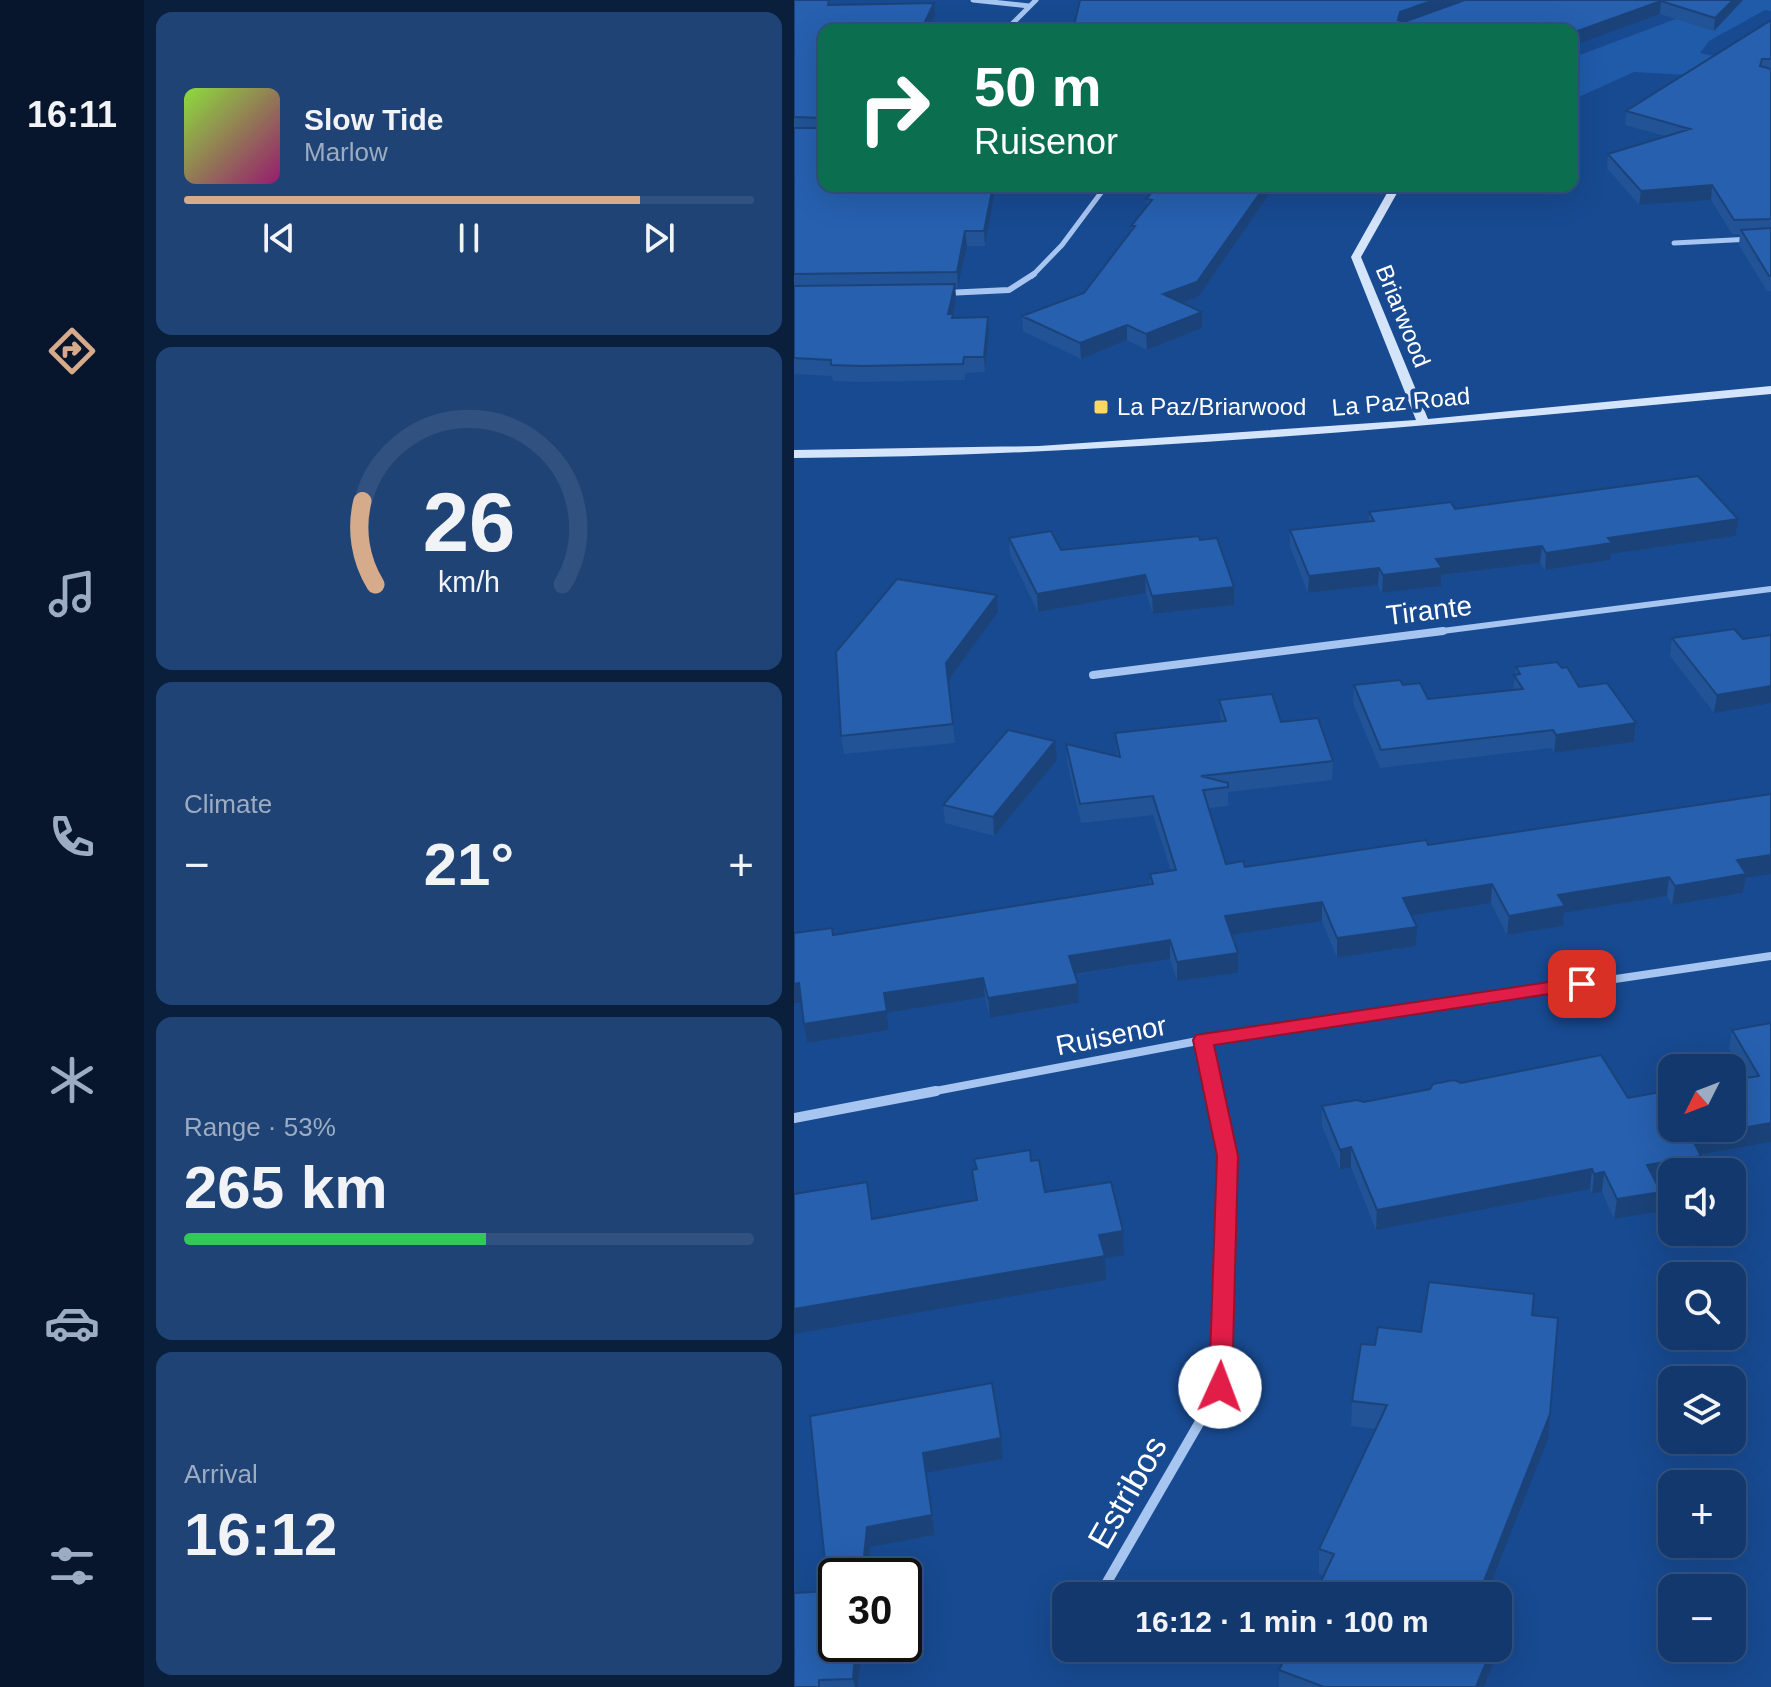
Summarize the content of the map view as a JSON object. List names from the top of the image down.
{
  "streets": {
    "main road": ["Briarwood", "La Paz Road"],
    "street": ["Tirante", "Ruisenor", "Estribos"]
  },
  "crossings": [
    ["Briarwood", "La Paz Road"],
    ["Ruisenor", "Estribos"]
  ],
  "places": {
    "transit": ["La Paz/Briarwood"]
  },
  "north": "bottom left",
  "page": {
    "tabs": "16:11",
    "turn": ["50 m", "Ruisenor"],
    "song": ["Slow Tide", "Marlow"],
    "tile": [
      "Climate",
      ["Range · 53%", "265 km"],
      ["Arrival", "16:12"]
    ],
    "heat": ["−", "21°", "+"],
    "map_buttons": ["+", "−"],
    "limit": "30",
    "trip": "16:12 · 1 min · 100 m",
    "gauge": ["26", "km/h"]
  }
}
